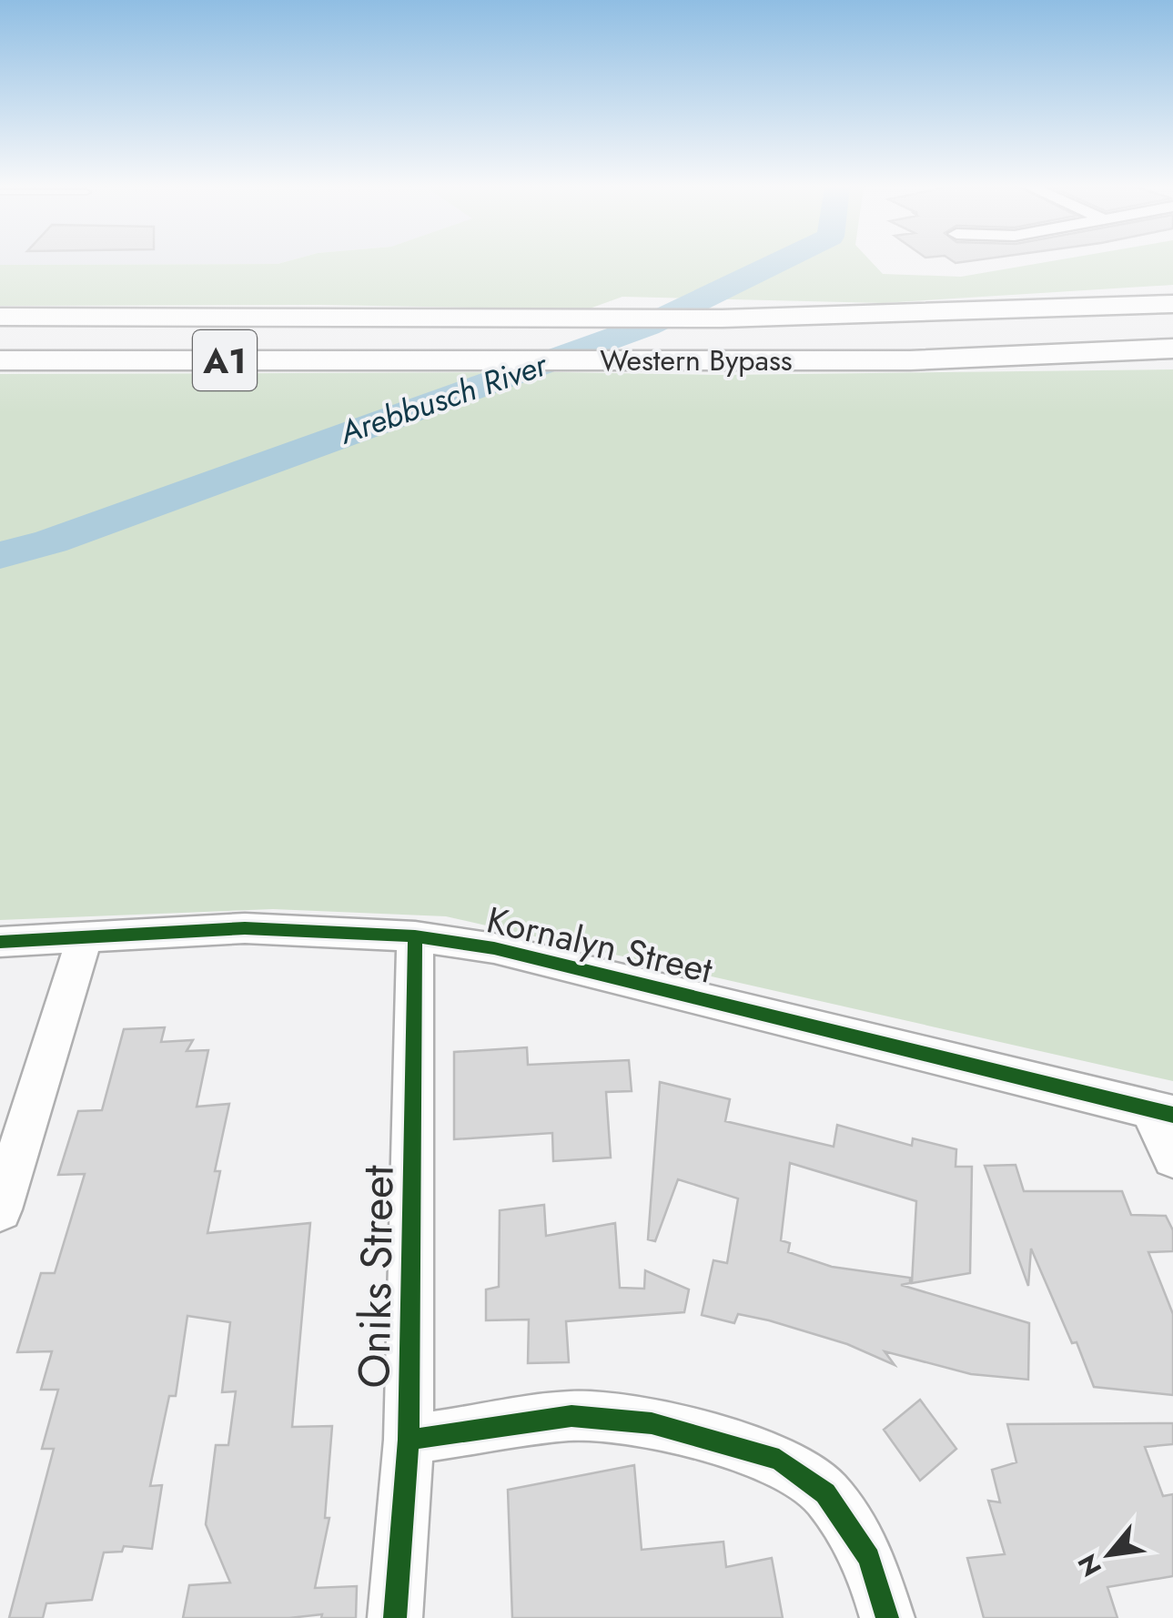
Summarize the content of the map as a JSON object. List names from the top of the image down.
{
  "streets": {
    "highway": ["A1", "Western Bypass"],
    "street": ["Kornalyn Street", "Oniks Street"]
  },
  "crossings": [
    ["Kornalyn Street", "Oniks Street"]
  ],
  "water": ["Arebbusch River"],
  "north": "bottom left"
}
